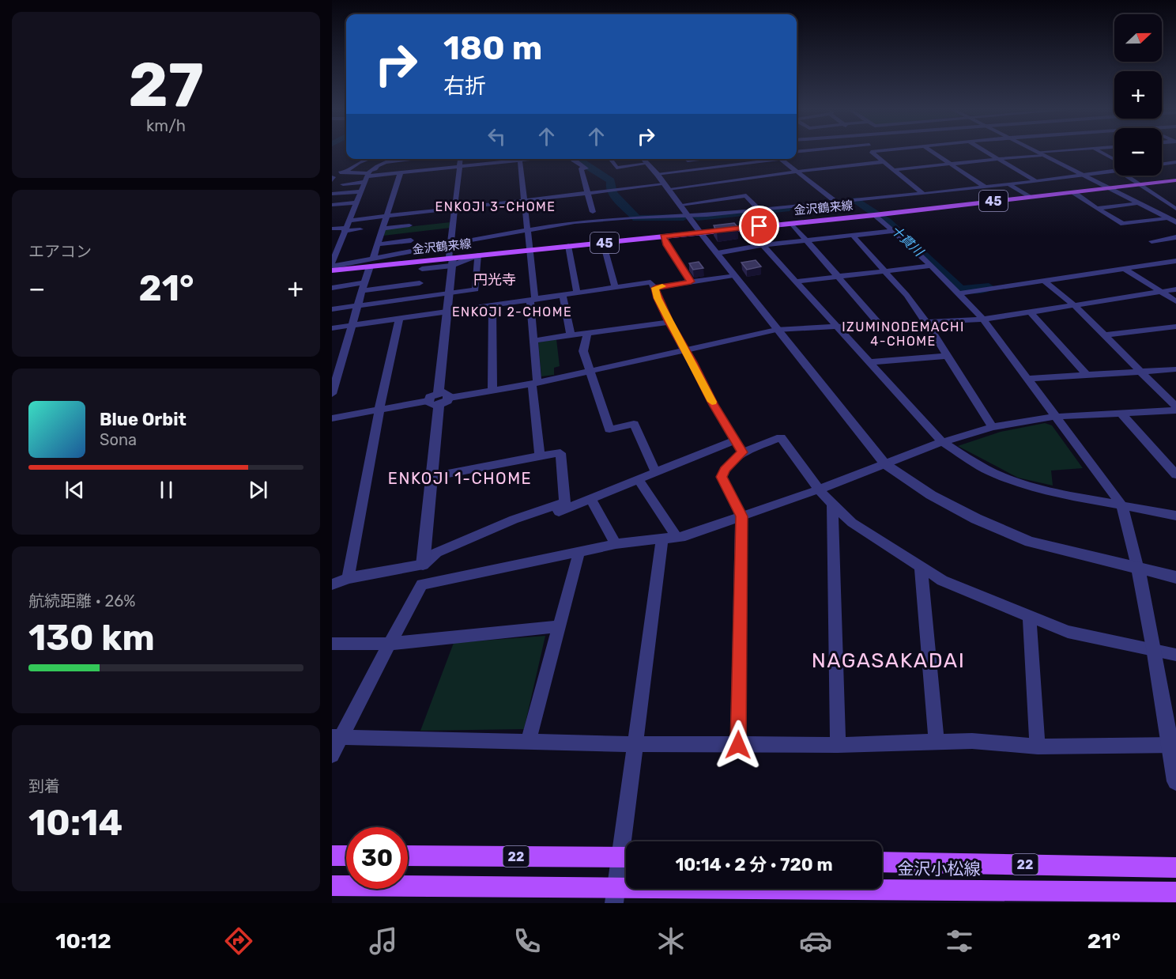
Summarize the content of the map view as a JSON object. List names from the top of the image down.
{
  "streets": {
    "main road": [
      "45",
      "金沢鶴来線",
      "22",
      "金沢小松線"
    ]
  },
  "districts": [
    "ENKOJI 3-CHOME",
    "円光寺",
    "ENKOJI 2-CHOME",
    "IZUMINODEMACHI 4-CHOME",
    "ENKOJI 1-CHOME",
    "NAGASAKADAI"
  ],
  "water": ["十貫川"],
  "north": "right",
  "page": {
    "tile": [
      ["27", "km/h"],
      "エアコン",
      ["航続距離 · 26%", "130 km"],
      ["到着", "10:14"]
    ],
    "map_buttons": ["+", "−"],
    "turn": ["180 m", "右折"],
    "heat": ["−", "21°", "+"],
    "song": ["Blue Orbit", "Sona"],
    "limit": "30",
    "trip": "10:14 · 2 分 · 720 m",
    "tabs": ["10:12", "21°"]
  }
}
